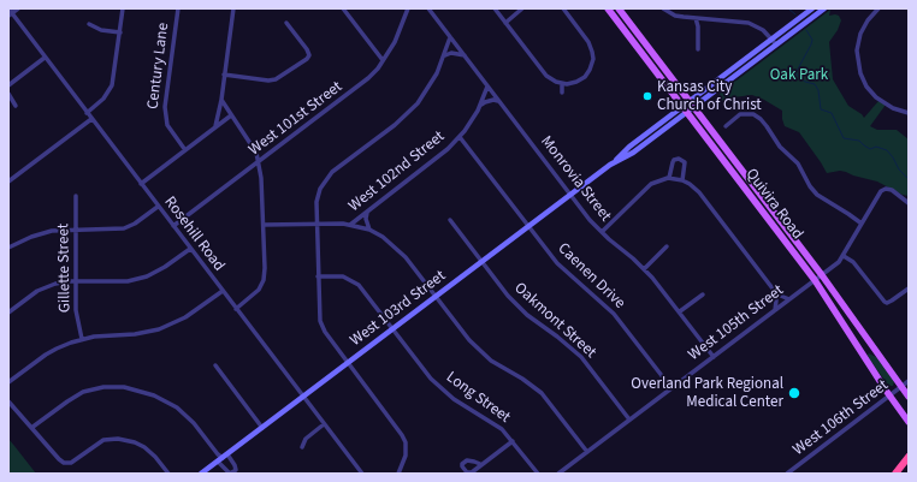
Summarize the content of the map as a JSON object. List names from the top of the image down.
{
  "streets": {
    "main road": ["Quivira Road", "West 103rd Street"],
    "street": [
      "Century Lane",
      "West 101st Street",
      "West 102nd Street",
      "Monrovia Street",
      "Rosehill Road",
      "Gillette Street",
      "Caenen Drive",
      "Oakmont Street",
      "West 105th Street",
      "Long Street",
      "West 106th Street"
    ]
  },
  "crossings": [
    ["West 101st Street", "Rosehill Road"],
    ["West 102nd Street", "Monrovia Street"],
    ["West 102nd Street", "Caenen Drive"],
    ["Monrovia Street", "West 103rd Street"],
    ["Monrovia Street", "West 105th Street"],
    ["Quivira Road", "West 103rd Street"],
    ["Quivira Road", "West 105th Street"],
    ["Quivira Road", "West 106th Street"],
    ["Rosehill Road", "West 103rd Street"],
    ["Caenen Drive", "West 103rd Street"],
    ["Caenen Drive", "West 105th Street"],
    ["West 103rd Street", "Oakmont Street"],
    ["West 103rd Street", "Long Street"],
    ["Oakmont Street", "West 105th Street"]
  ],
  "parks": ["Oak Park"],
  "places": ["Kansas City Church of Christ", "Overland Park Regional Medical Center"]
}
